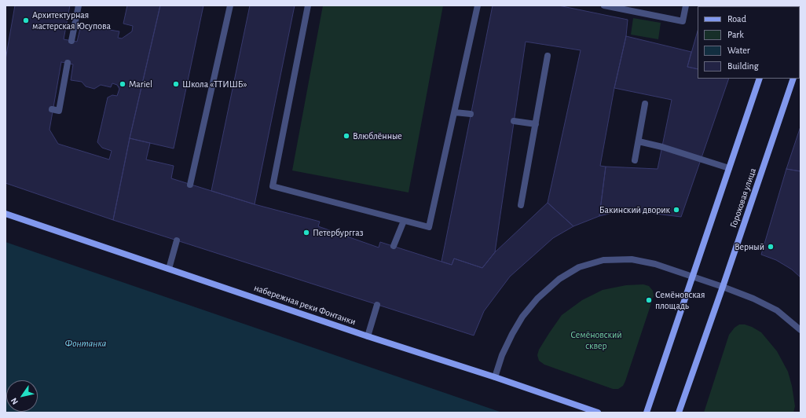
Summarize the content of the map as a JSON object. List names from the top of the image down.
{
  "streets": {
    "main road": ["Гороховая улица", "набережная реки Фонтанки"]
  },
  "water": ["Фонтанка"],
  "parks": ["Семёновский сквер"],
  "places": [
    "Архитектурная мастерская Юсупова",
    "Mariel",
    "Школа «ТТИШБ»",
    "Влюблённые",
    "Бакинский дворик",
    "Петербурггаз",
    "Верный",
    "Семёновская площадь"
  ],
  "legend": [
    "Road",
    "Park",
    "Water",
    "Building"
  ],
  "north": "bottom left"
}
